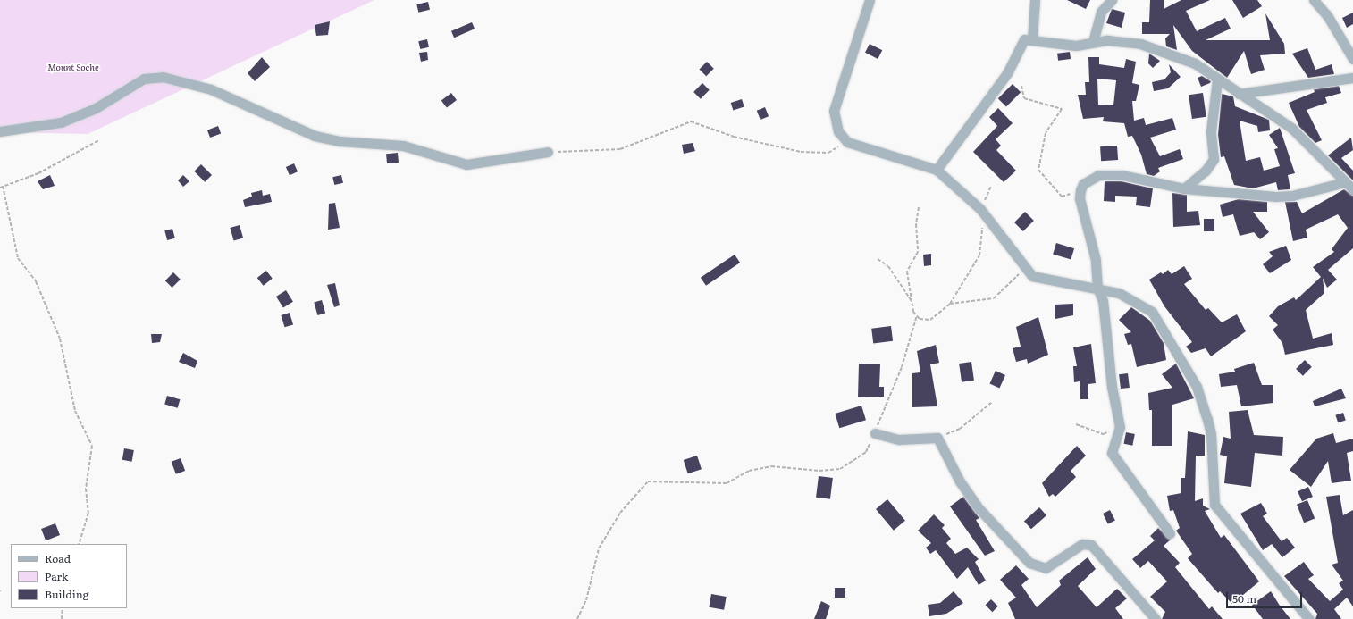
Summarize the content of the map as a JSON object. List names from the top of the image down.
{
  "parks": ["Mount Soche"],
  "legend": ["Road", "Park", "Building"],
  "scale_bar": "50 m"
}
